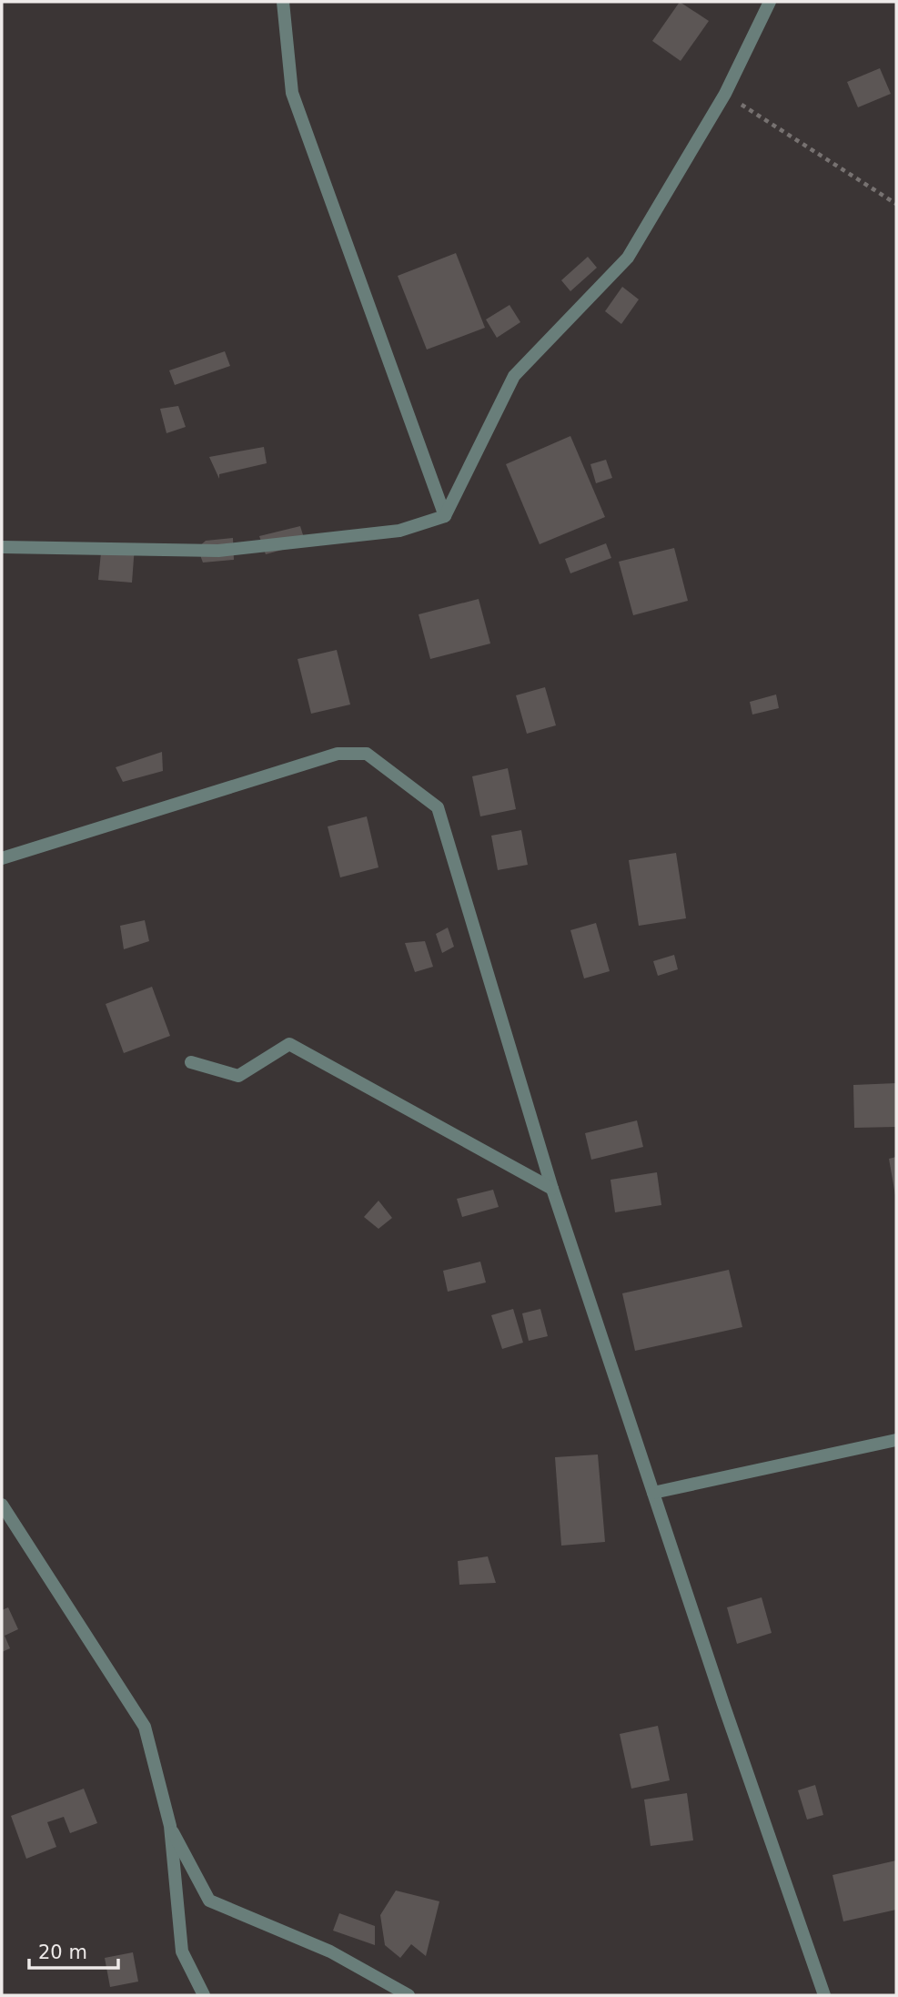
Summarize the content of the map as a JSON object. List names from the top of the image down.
{
  "scale_bar": "20 m"
}
